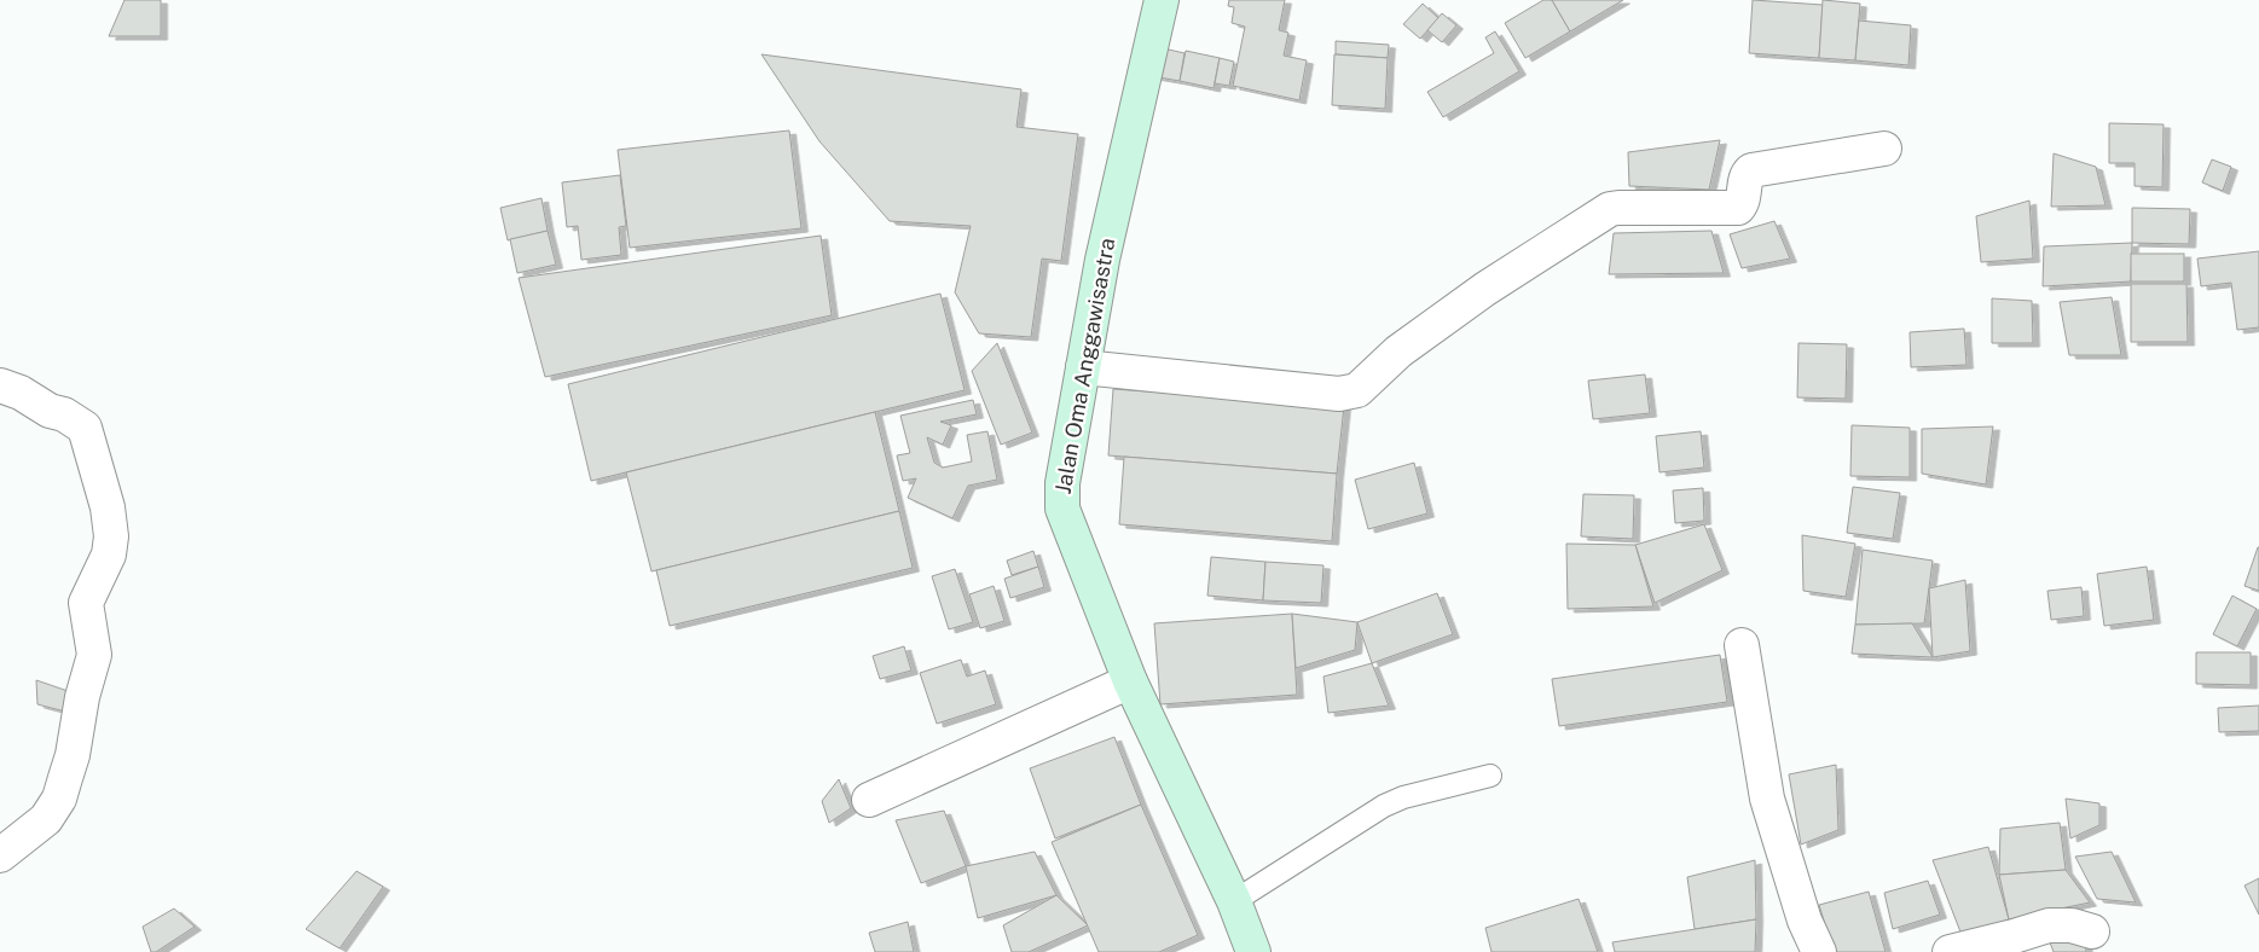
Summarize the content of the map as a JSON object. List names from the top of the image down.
{
  "streets": {
    "main road": ["Jalan Oma Anggawisastra"]
  }
}
